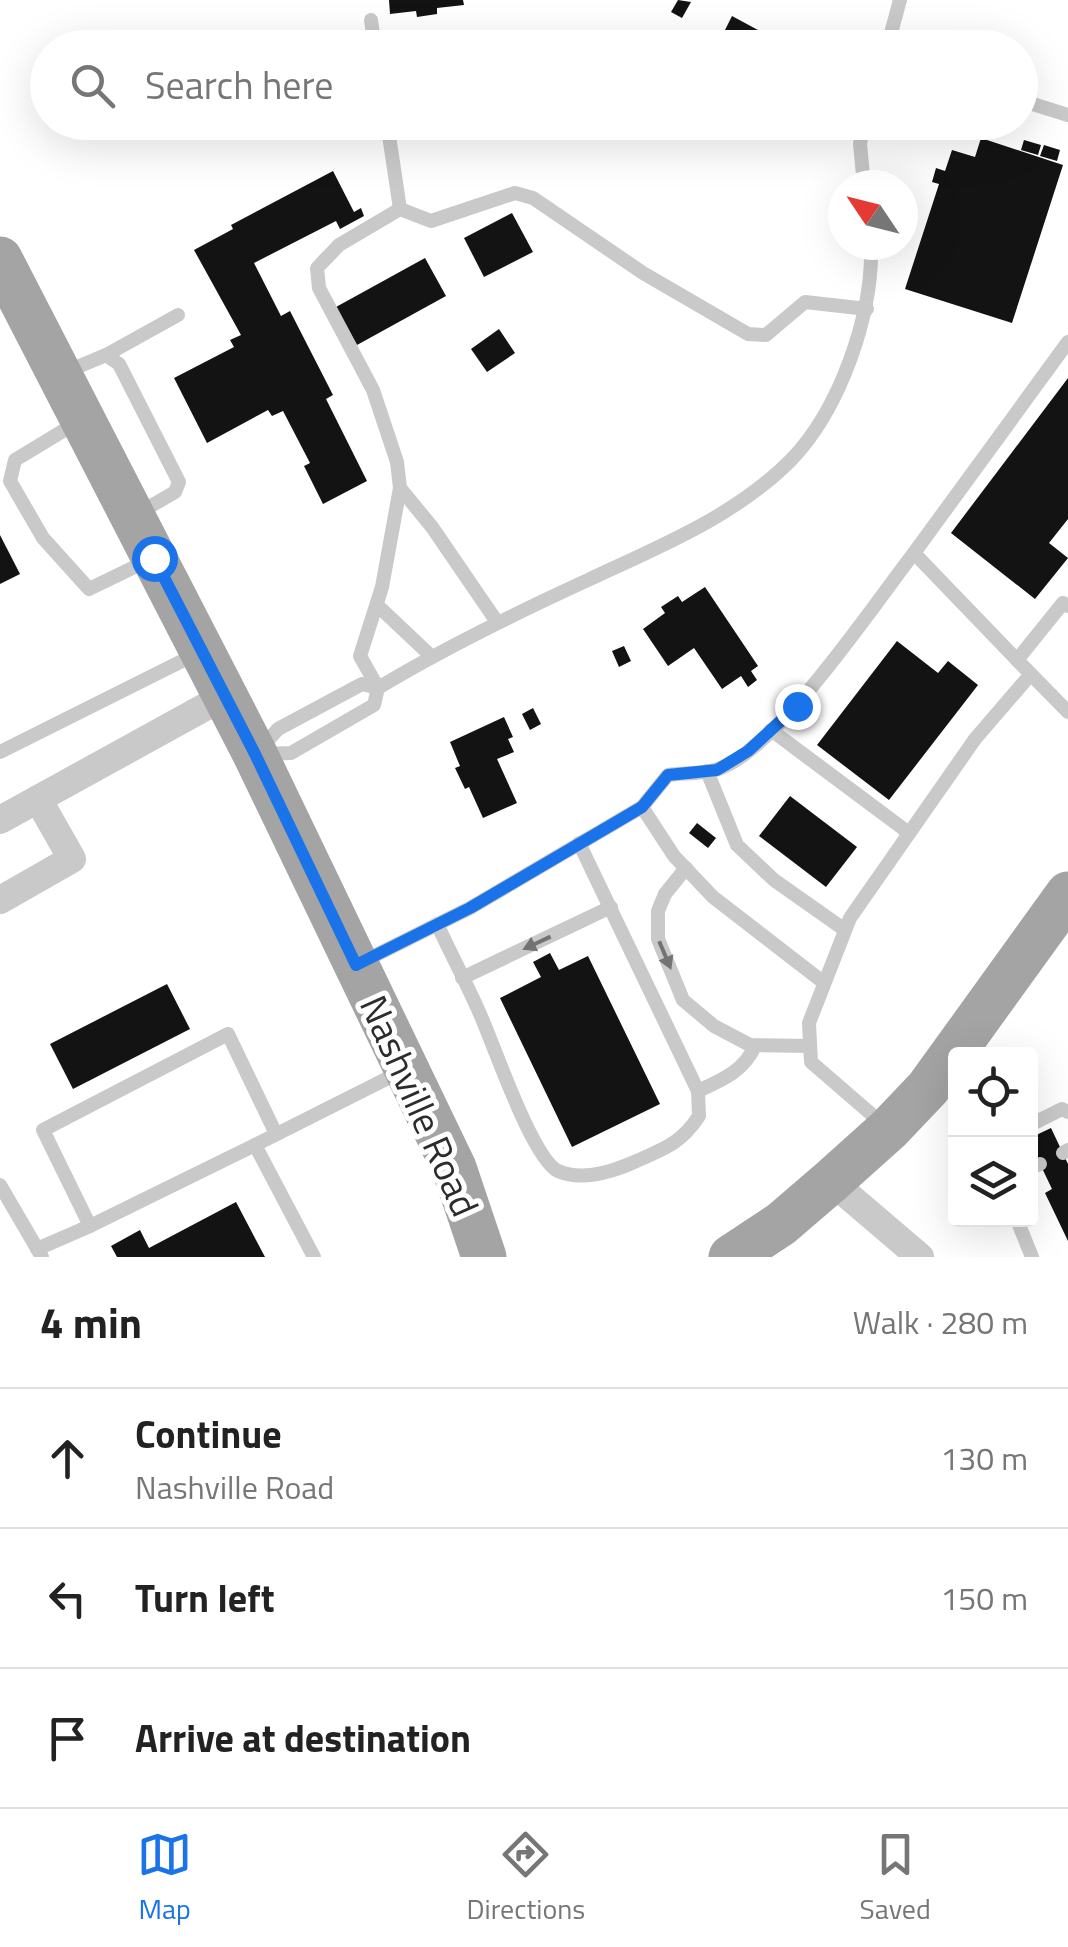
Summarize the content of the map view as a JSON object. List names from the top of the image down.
{
  "streets": {
    "main road": ["Nashville Road"]
  },
  "north": "top left",
  "page": {
    "search": "Search here",
    "heading": ["4 min", "Walk · 280 m"],
    "list": [
      ["Continue", "Nashville Road", "130 m"],
      ["Turn left", "150 m"],
      "Arrive at destination"
    ],
    "nav": ["Map", "Directions", "Saved"]
  }
}
